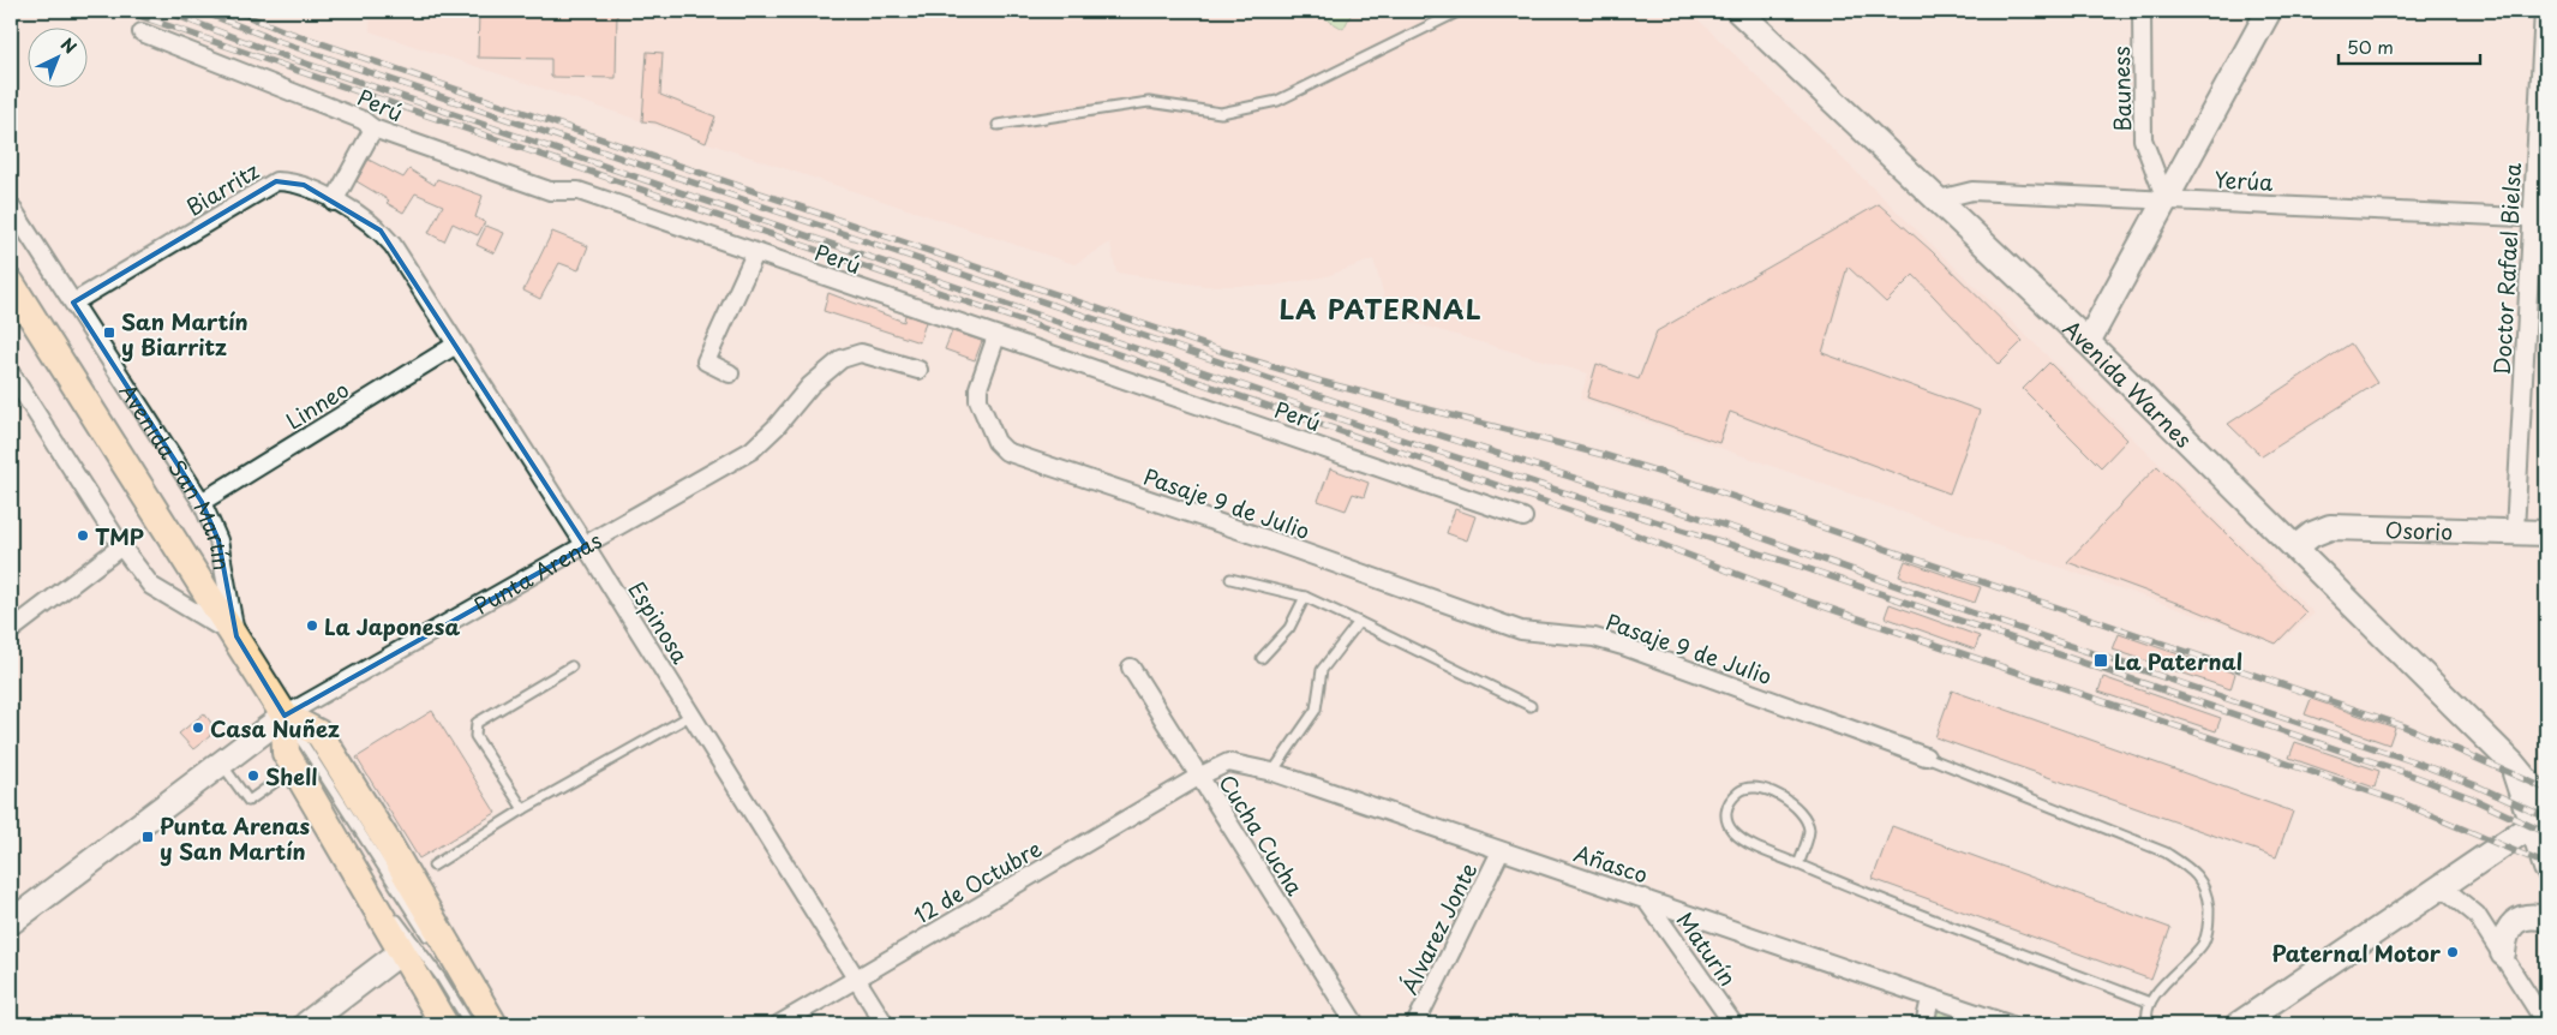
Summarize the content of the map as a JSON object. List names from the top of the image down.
{
  "streets": {
    "main road": [
      "Avenida Warnes",
      "Avenida San Martín",
      "Osorio",
      "Punta Arenas"
    ],
    "street": [
      "Bauness",
      "Perú",
      "Yerúa",
      "Biarritz",
      "Doctor Rafael Bielsa",
      "Linneo",
      "Pasaje 9 de Julio",
      "Espinosa",
      "Cucha Cucha",
      "Añasco",
      "12 de Octubre",
      "Álvarez Jonte",
      "Maturín"
    ]
  },
  "crossings": [
    ["Bauness", "Yerúa"],
    ["Perú", "Pasaje 9 de Julio"],
    ["Yerúa", "Doctor Rafael Bielsa"],
    ["Yerúa", "Avenida Warnes"],
    ["Biarritz", "Avenida San Martín"],
    ["Biarritz", "Espinosa"],
    ["Doctor Rafael Bielsa", "Osorio"],
    ["Avenida Warnes", "Osorio"],
    ["Linneo", "Avenida San Martín"],
    ["Linneo", "Espinosa"],
    ["Avenida San Martín", "Punta Arenas"],
    ["Punta Arenas", "Espinosa"],
    ["Espinosa", "12 de Octubre"],
    ["Cucha Cucha", "Añasco"],
    ["Cucha Cucha", "12 de Octubre"],
    ["Añasco", "12 de Octubre"],
    ["Añasco", "Álvarez Jonte"],
    ["Añasco", "Maturín"]
  ],
  "districts": ["LA PATERNAL"],
  "places": {
    "transit": ["San Martín y Biarritz", "La Paternal", "Punta Arenas y San Martín"],
    "other": [
      "TMP",
      "La Japonesa",
      "Casa Nuñez",
      "Shell",
      "Paternal Motor"
    ]
  },
  "scale_bar": "50 m",
  "north": "top right"
}
